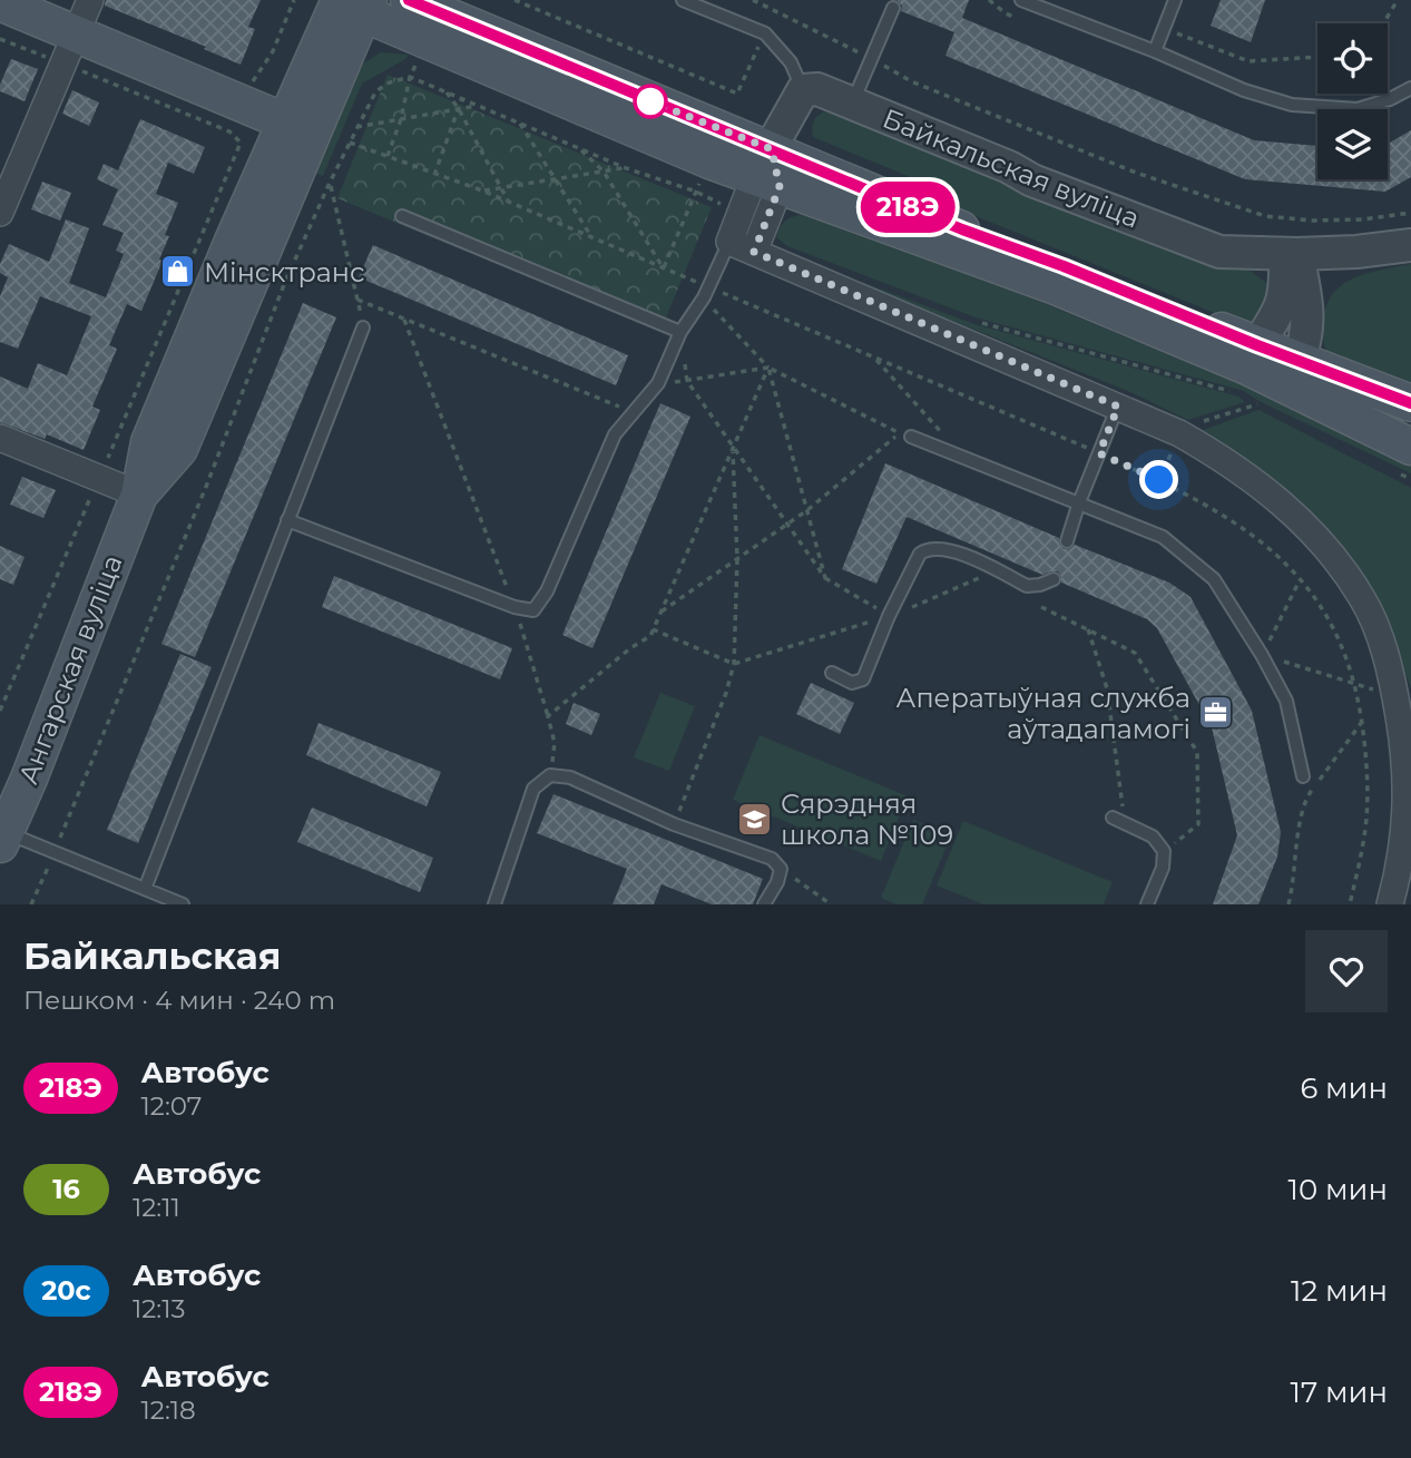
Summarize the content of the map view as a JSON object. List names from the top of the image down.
{
  "streets": {
    "main road": ["Ангарская вуліца"],
    "street": ["Байкальская вуліца"]
  },
  "places": {
    "shop": ["Мінсктранс"],
    "office": ["Аператыўная служба аўтадапамогі"],
    "school or university": ["Сярэдняя школа №109"]
  },
  "lines": ["bus line 218Э"],
  "page": {
    "on_map": "218Э",
    "heading": ["Байкальская", "Пешком · 4 мин · 240 m"],
    "list": [
      {
        "mark": "218Э",
        "name": "Автобус",
        "note": "12:07",
        "value": "6 мин"
      },
      {
        "mark": "16",
        "name": "Автобус",
        "note": "12:11",
        "value": "10 мин"
      },
      {
        "mark": "20с",
        "name": "Автобус",
        "note": "12:13",
        "value": "12 мин"
      },
      {
        "mark": "218Э",
        "name": "Автобус",
        "note": "12:18",
        "value": "17 мин"
      }
    ]
  }
}
